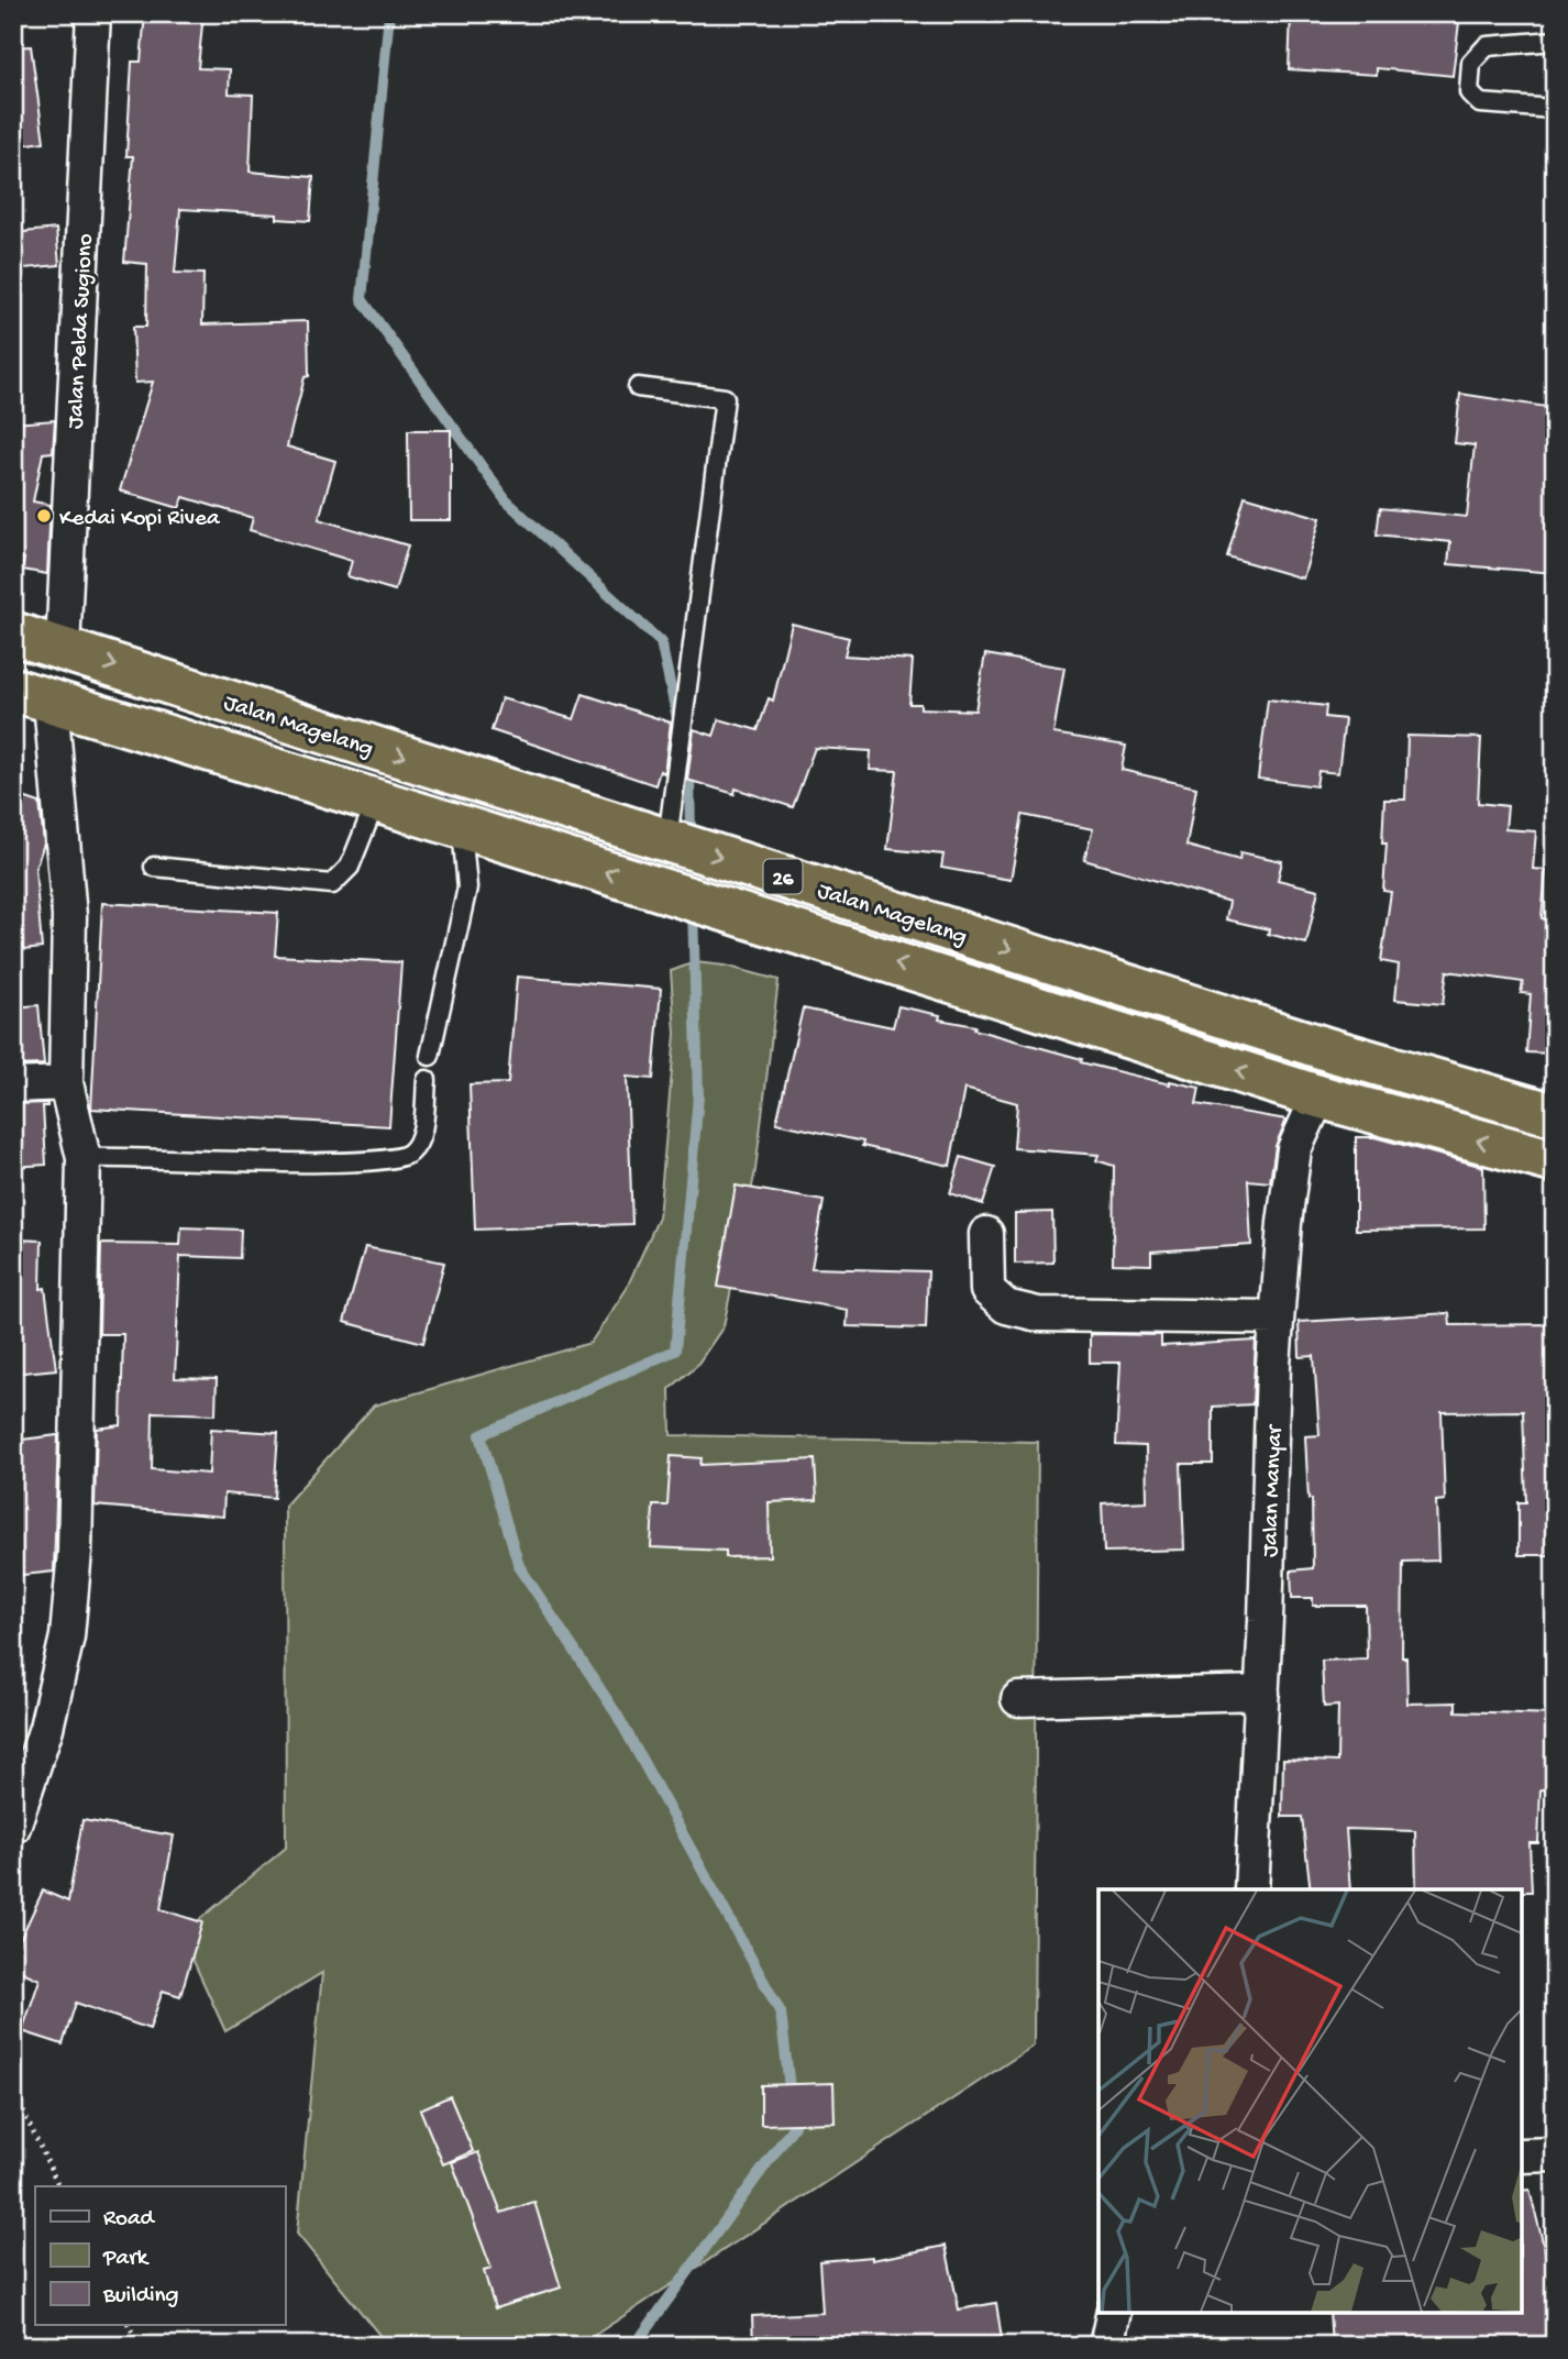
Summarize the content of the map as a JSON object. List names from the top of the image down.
{
  "streets": {
    "highway": ["Jalan Magelang", "26"],
    "street": ["Jalan Pelda Sugiono", "Jalan Manyar"]
  },
  "crossings": [
    ["Jalan Pelda Sugiono", "Jalan Magelang"],
    ["Jalan Magelang", "Jalan Manyar"]
  ],
  "places": ["Kedai Kopi Rivea"],
  "legend": ["Road", "Park", "Building"]
}
